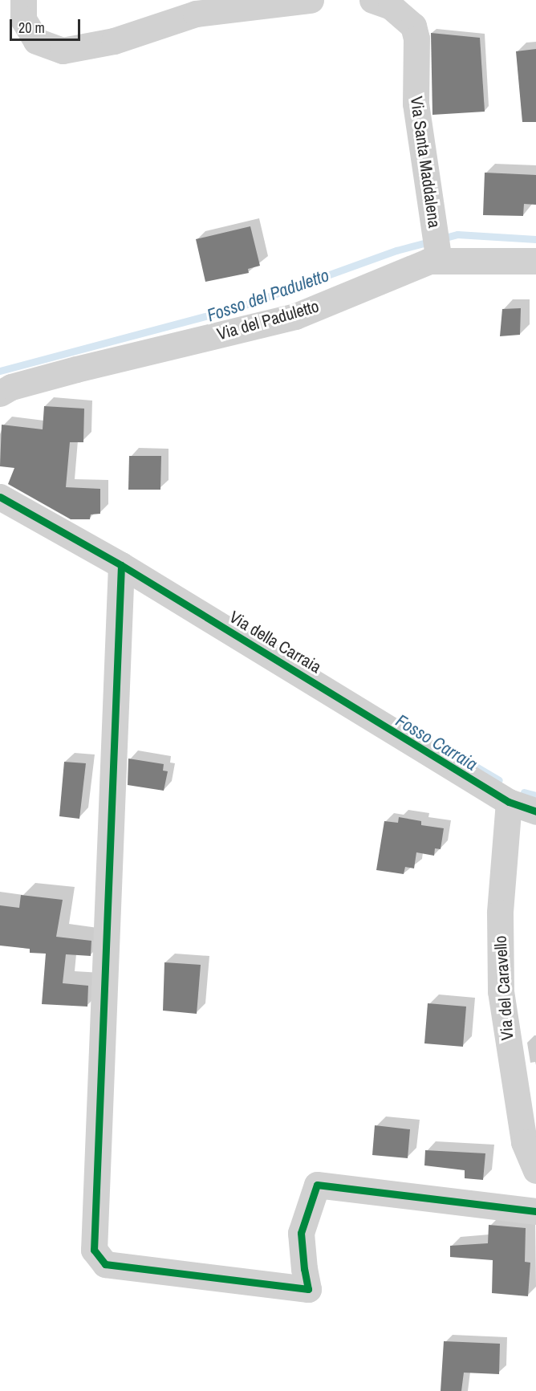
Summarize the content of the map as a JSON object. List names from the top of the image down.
{
  "streets": {
    "street": [
      "Via Santa Maddalena",
      "Via del Paduletto",
      "Via della Carraia",
      "Via del Caravello"
    ]
  },
  "crossings": [
    ["Via Santa Maddalena", "Via del Paduletto"],
    ["Via della Carraia", "Via del Caravello"]
  ],
  "water": ["Fosso del Paduletto", "Fosso Carraia"],
  "scale_bar": "20 m"
}
